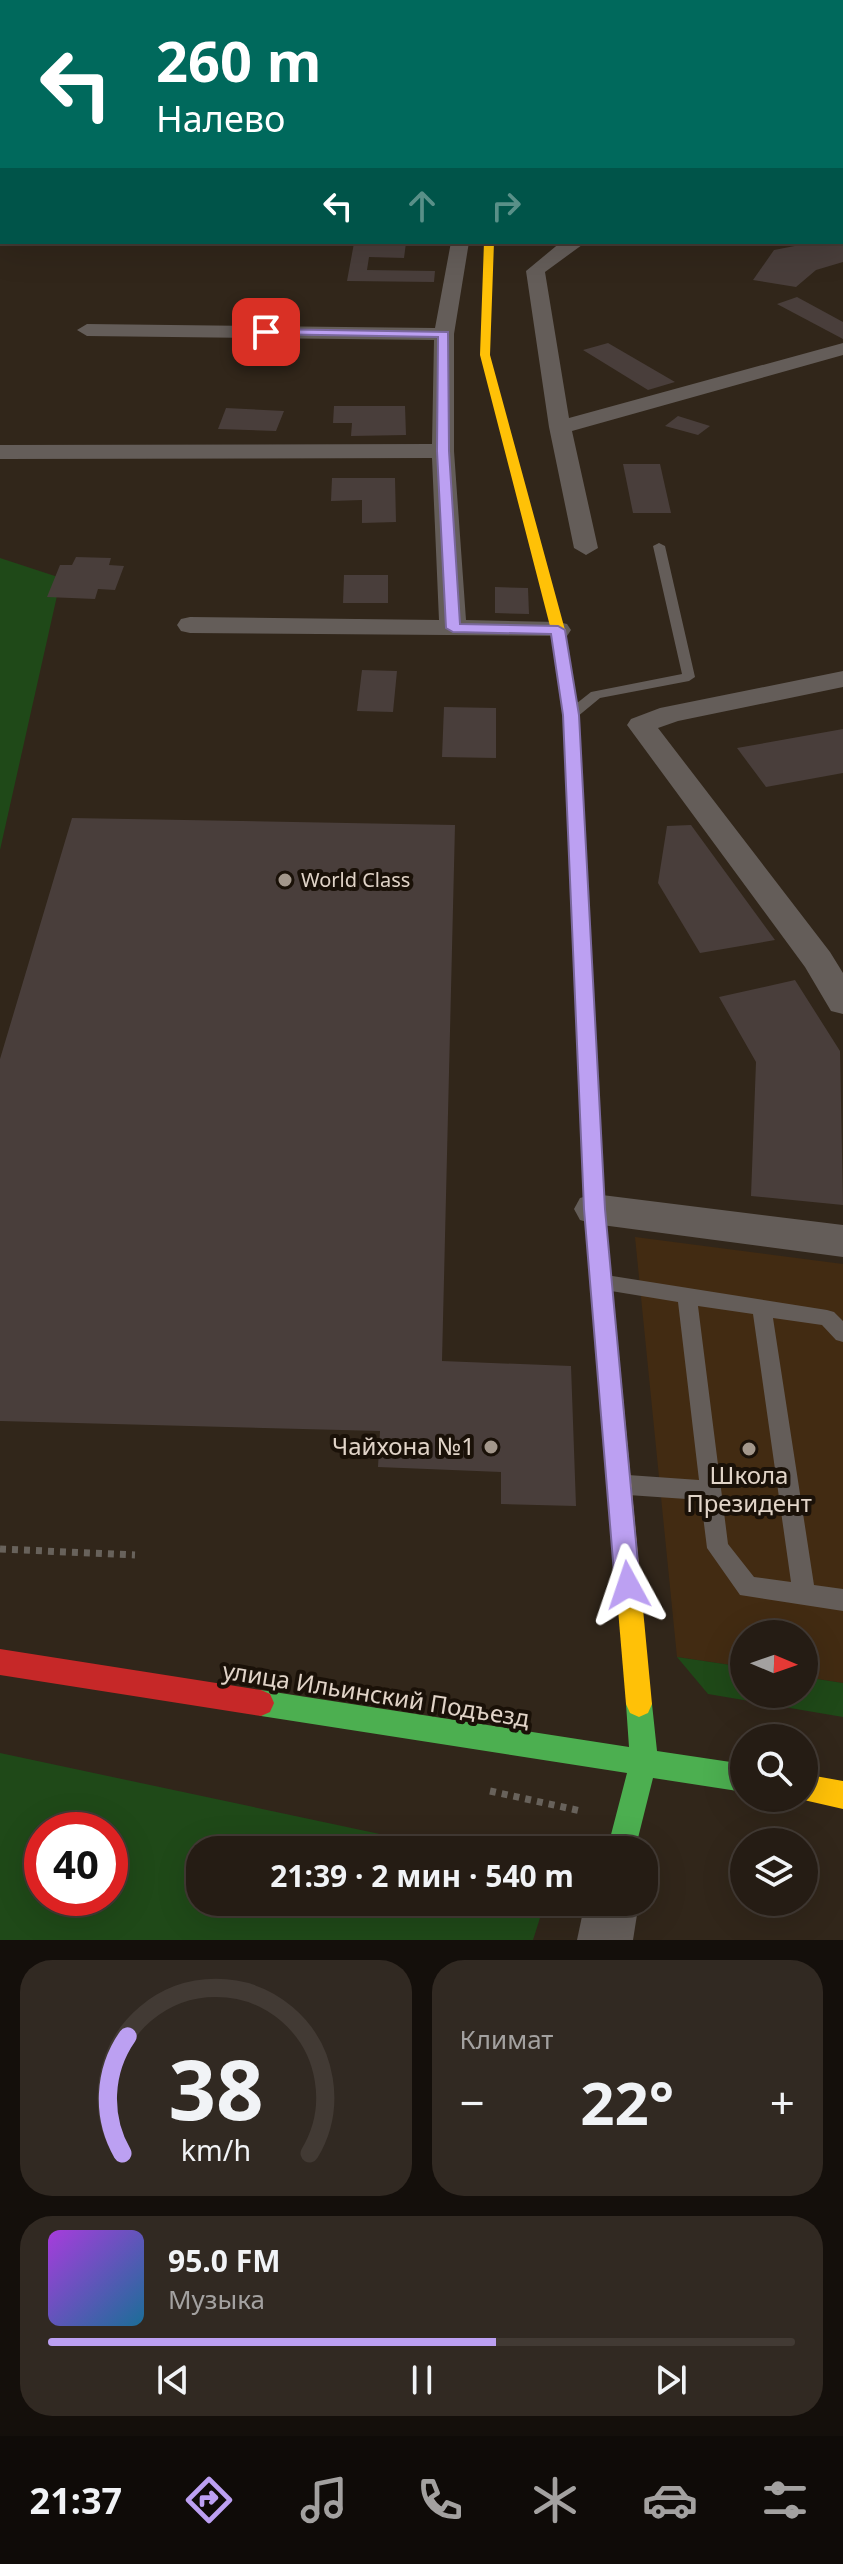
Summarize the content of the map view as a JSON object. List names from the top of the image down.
{
  "streets": {
    "street": ["улица Ильинский Подъезд"]
  },
  "places": ["World Class", "Чайхона №1", "Школа Президент"],
  "north": "right",
  "page": {
    "turn": ["260 m", "Налево"],
    "limit": "40",
    "trip": "21:39 · 2 мин · 540 m",
    "tile": "Климат",
    "heat": ["−", "22°", "+"],
    "song": ["95.0 FM", "Музыка"],
    "tabs": "21:37",
    "gauge": ["38", "km/h"]
  }
}
